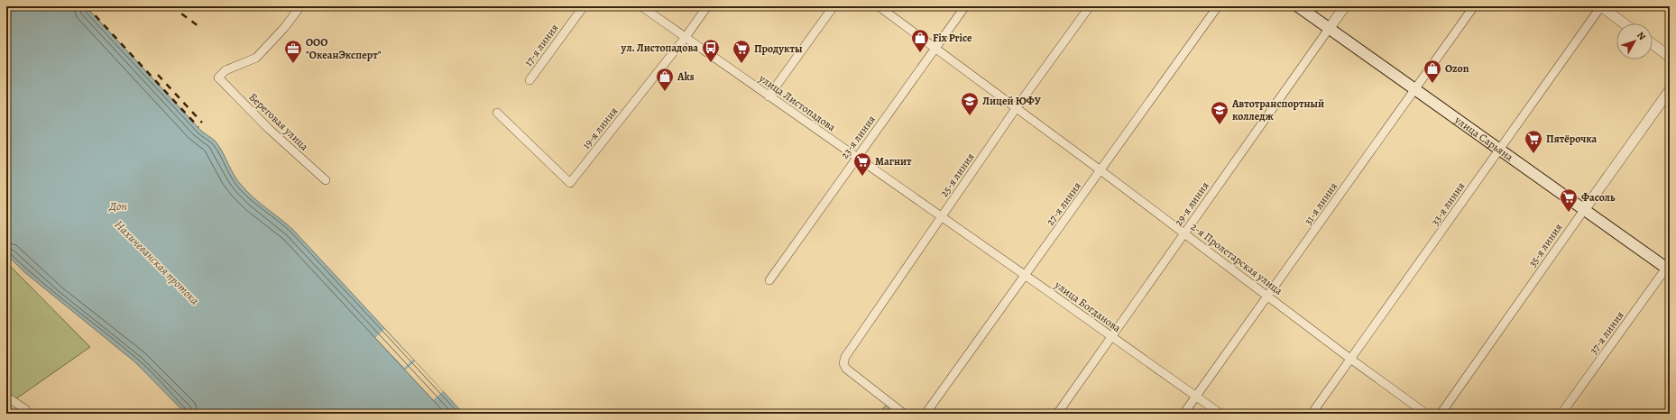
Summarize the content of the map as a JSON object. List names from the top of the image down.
{
  "streets": {
    "main road": ["улица Сарьяна"],
    "street": [
      "17-я линия",
      "улица Листопадова",
      "Береговая улица",
      "19-я линия",
      "23-я линия",
      "25-я линия",
      "27-я линия",
      "29-я линия",
      "31-я линия",
      "33-я линия",
      "35-я линия",
      "2-я Пролетарская улица",
      "улица Богданова",
      "37-я линия"
    ]
  },
  "crossings": [
    ["улица Листопадова", "19-я линия"],
    ["улица Листопадова", "23-я линия"],
    ["улица Листопадова", "25-я линия"],
    ["улица Листопадова", "улица Богданова"],
    ["23-я линия", "2-я Пролетарская улица"],
    ["улица Сарьяна", "29-я линия"],
    ["улица Сарьяна", "31-я линия"],
    ["улица Сарьяна", "33-я линия"],
    ["улица Сарьяна", "35-я линия"],
    ["улица Сарьяна", "37-я линия"],
    ["25-я линия", "2-я Пролетарская улица"],
    ["25-я линия", "улица Богданова"],
    ["27-я линия", "2-я Пролетарская улица"],
    ["27-я линия", "улица Богданова"],
    ["29-я линия", "2-я Пролетарская улица"],
    ["29-я линия", "улица Богданова"],
    ["31-я линия", "2-я Пролетарская улица"],
    ["31-я линия", "улица Богданова"],
    ["33-я линия", "2-я Пролетарская улица"]
  ],
  "water": ["Дон", "Нахичеванская протока"],
  "places": {
    "shop": ["Fix Price", "Ozon", "Aks"],
    "bus stop": ["ул. Листопадова"],
    "office": ["ООО \"ОкеанЭксперт\""],
    "supermarket": [
      "Продукты",
      "Пятёрочка",
      "Магнит",
      "Фасоль"
    ],
    "school or university": ["Лицей ЮФУ", "Автотранспортный колледж"]
  },
  "north": "top right"
}
